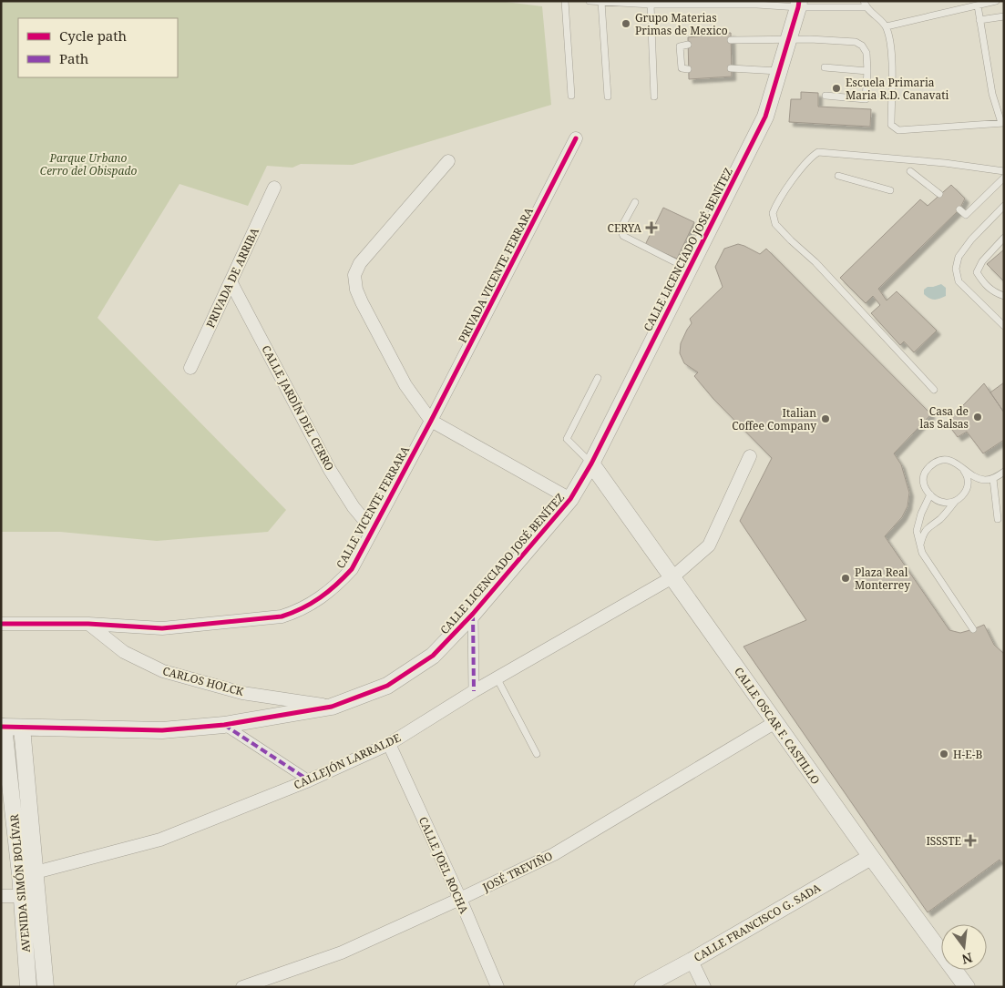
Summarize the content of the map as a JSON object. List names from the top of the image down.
{
  "streets": {
    "street": [
      "CALLE LICENCIADO JOSÉ BENÍTEZ",
      "PRIVADA VICENTE FERRARA",
      "PRIVADA DE ARRIBA",
      "CALLE JARDÍN DEL CERRO",
      "CALLE VICENTE FERRARA",
      "CARLOS HOLCK",
      "CALLE OSCAR F. CASTILLO",
      "CALLEJÓN LARRALDE",
      "CALLE JOEL ROCHA",
      "JOSÉ TREVIÑO",
      "AVENIDA SIMÓN BOLÍVAR",
      "CALLE FRANCISCO G. SADA"
    ]
  },
  "crossings": [
    ["CALLE LICENCIADO JOSÉ BENÍTEZ", "CARLOS HOLCK"],
    ["CALLE LICENCIADO JOSÉ BENÍTEZ", "CALLE OSCAR F. CASTILLO"],
    ["CALLE LICENCIADO JOSÉ BENÍTEZ", "AVENIDA SIMÓN BOLÍVAR"],
    ["PRIVADA VICENTE FERRARA", "CALLE VICENTE FERRARA"],
    ["PRIVADA DE ARRIBA", "CALLE JARDÍN DEL CERRO"],
    ["CALLE JARDÍN DEL CERRO", "CALLE VICENTE FERRARA"],
    ["CALLE VICENTE FERRARA", "CARLOS HOLCK"],
    ["CALLE OSCAR F. CASTILLO", "CALLEJÓN LARRALDE"],
    ["CALLE OSCAR F. CASTILLO", "JOSÉ TREVIÑO"],
    ["CALLE OSCAR F. CASTILLO", "CALLE FRANCISCO G. SADA"],
    ["CALLEJÓN LARRALDE", "CALLE JOEL ROCHA"],
    ["CALLEJÓN LARRALDE", "AVENIDA SIMÓN BOLÍVAR"],
    ["CALLE JOEL ROCHA", "JOSÉ TREVIÑO"]
  ],
  "parks": ["Parque Urbano Cerro del Obispado"],
  "places": {
    "other": [
      "Grupo Materias Primas de Mexico",
      "Escuela Primaria Maria R.D. Canavati",
      "Casa de las Salsas",
      "Italian Coffee Company",
      "Plaza Real Monterrey",
      "H-E-B"
    ],
    "health": ["CERYA", "ISSSTE"]
  },
  "legend": ["Cycle path", "Path"],
  "north": "bottom"
}
